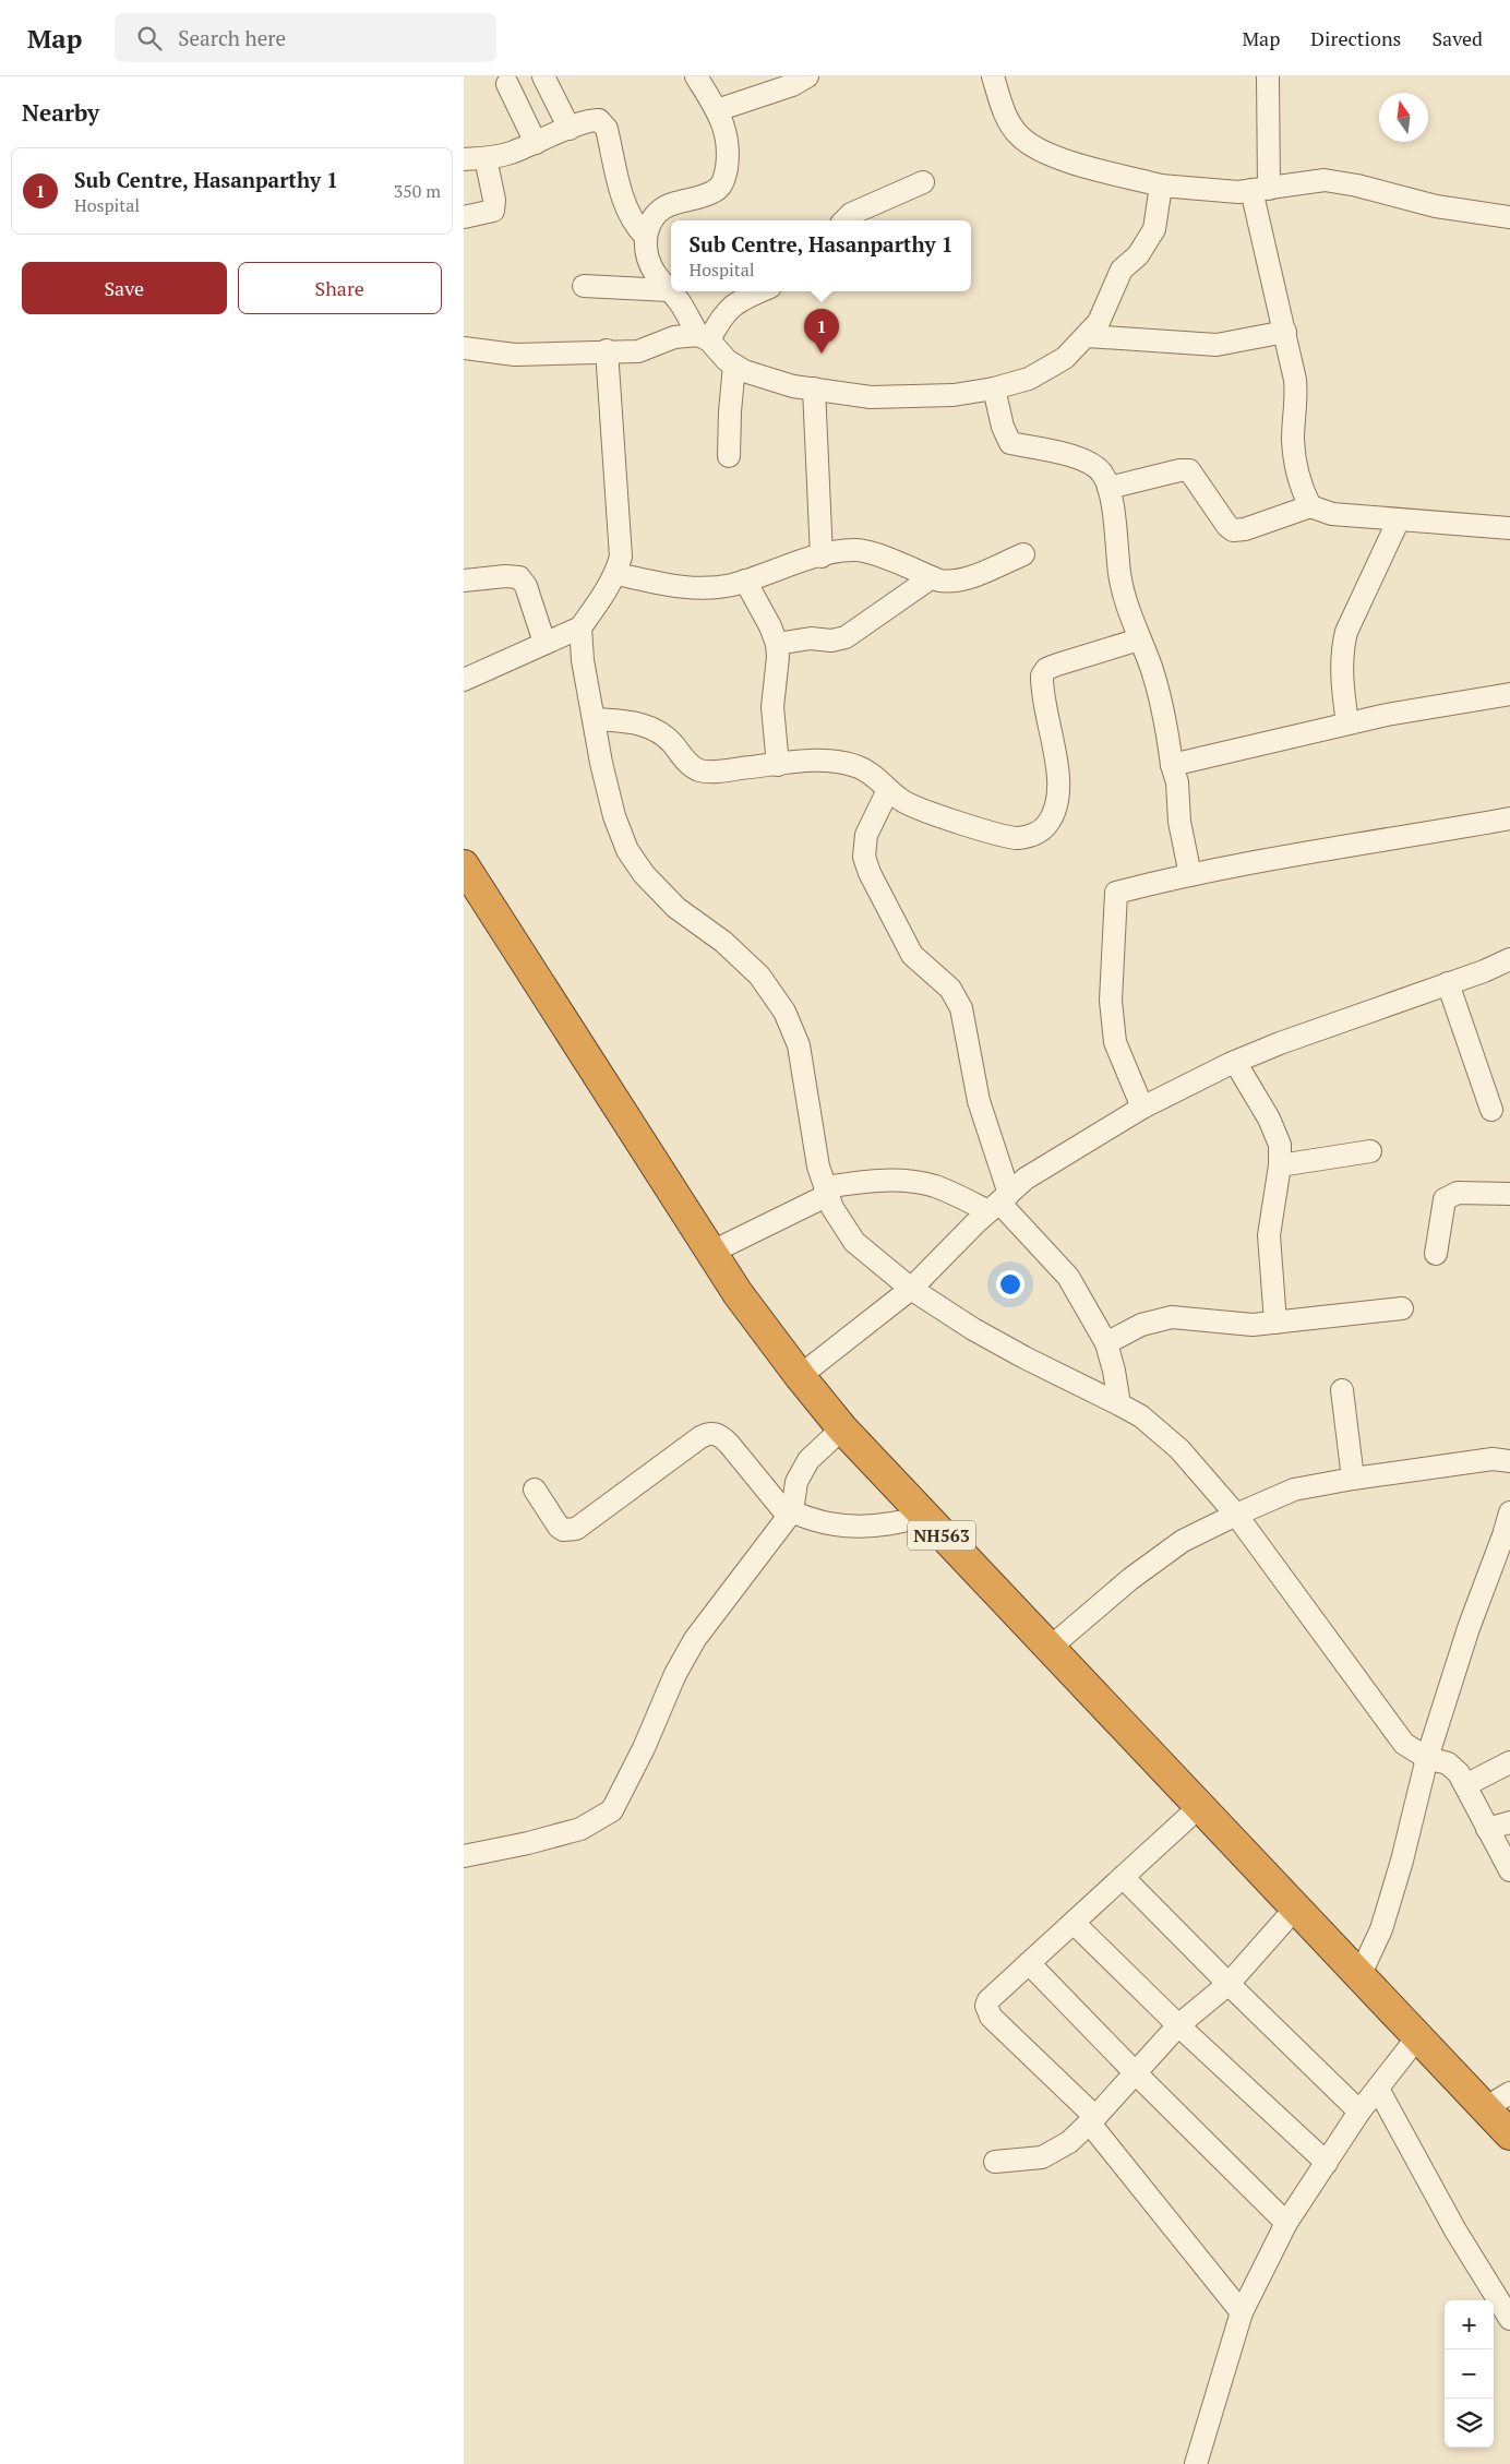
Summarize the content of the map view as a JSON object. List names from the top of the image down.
{
  "streets": {
    "highway": ["NH563"]
  },
  "north": "top",
  "page": {
    "header": "Map",
    "search": "Search here",
    "nav": ["Map", "Directions", "Saved"],
    "heading": "Nearby",
    "list": [
      {
        "mark": "1",
        "name": "Sub Centre, Hasanparthy 1",
        "note": "Hospital",
        "value": "350 m"
      }
    ],
    "popup": ["Sub Centre, Hasanparthy 1", "Hospital"],
    "buttons": ["Save", "Share"],
    "pins": "1",
    "map_buttons": ["+", "−"]
  }
}
